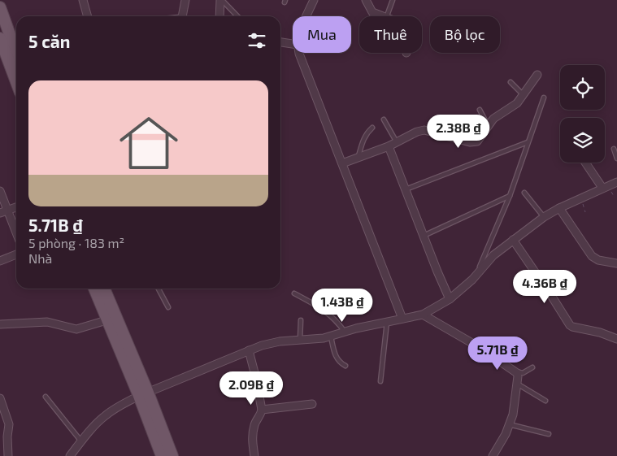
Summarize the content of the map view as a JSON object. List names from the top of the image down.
{
  "page": {
    "chip": ["Mua", "Thuê", "Bộ lọc"],
    "heading": "5 căn",
    "list": [
      {
        "name": "5.71B ₫",
        "note": "5 phòng · 183 m² · Nhà"
      }
    ],
    "price": [
      "2.38B ₫",
      "4.36B ₫",
      "1.43B ₫",
      "5.71B ₫",
      "2.09B ₫"
    ]
  }
}
